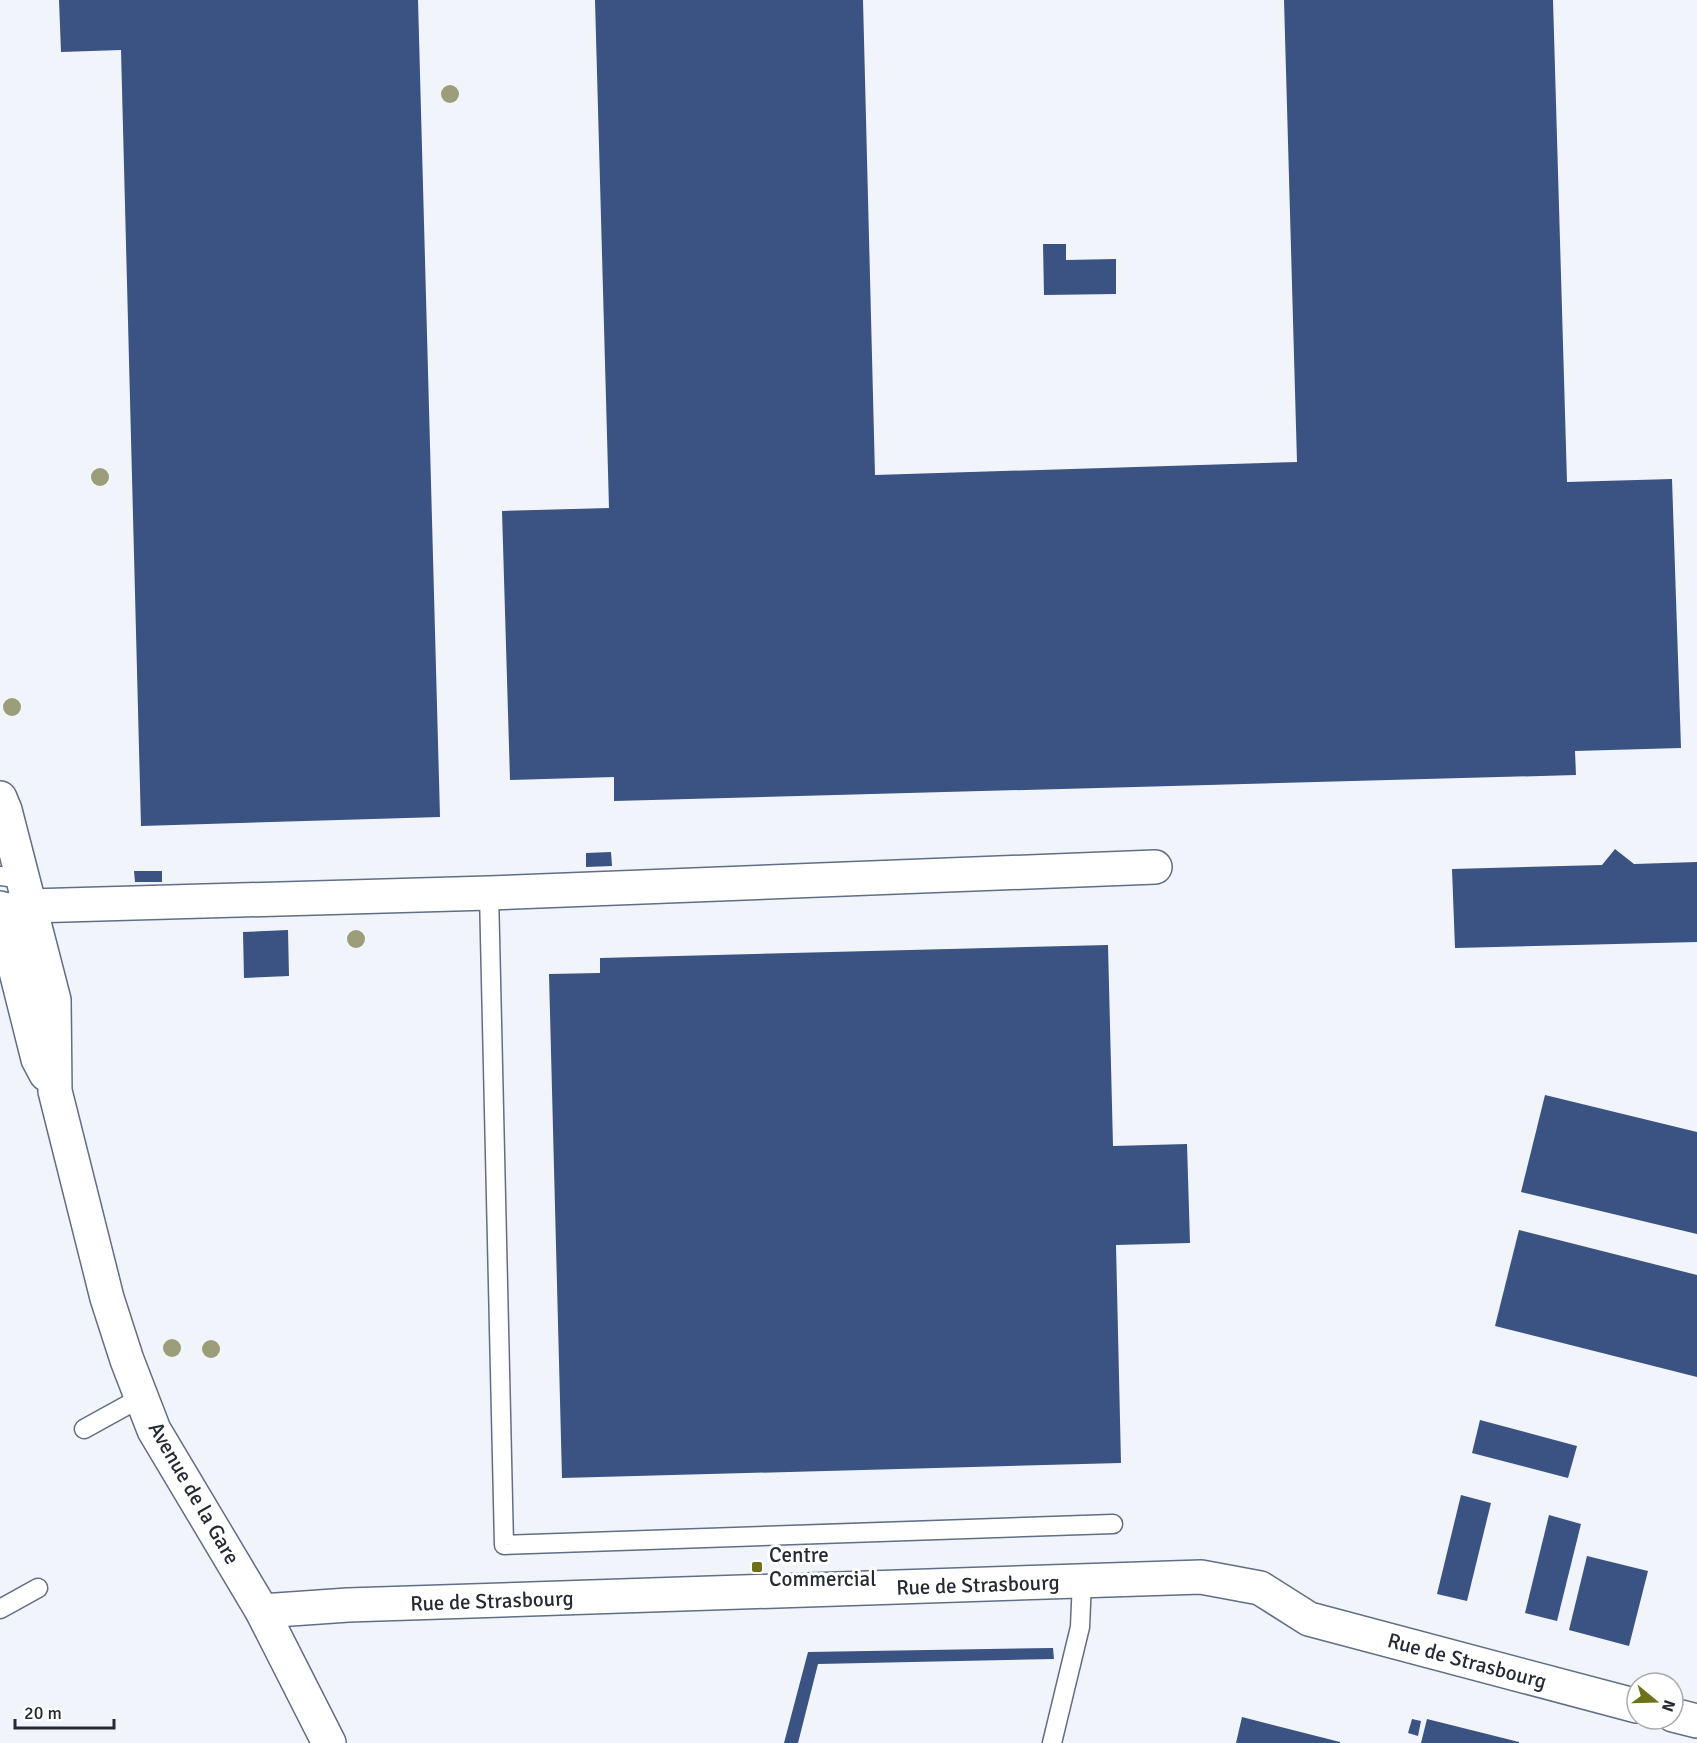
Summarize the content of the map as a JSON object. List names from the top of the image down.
{
  "streets": {
    "street": ["Avenue de la Gare", "Rue de Strasbourg"]
  },
  "crossings": [
    ["Avenue de la Gare", "Rue de Strasbourg"]
  ],
  "places": {
    "transit": ["Centre Commercial"]
  },
  "scale_bar": "20 m",
  "north": "right"
}
